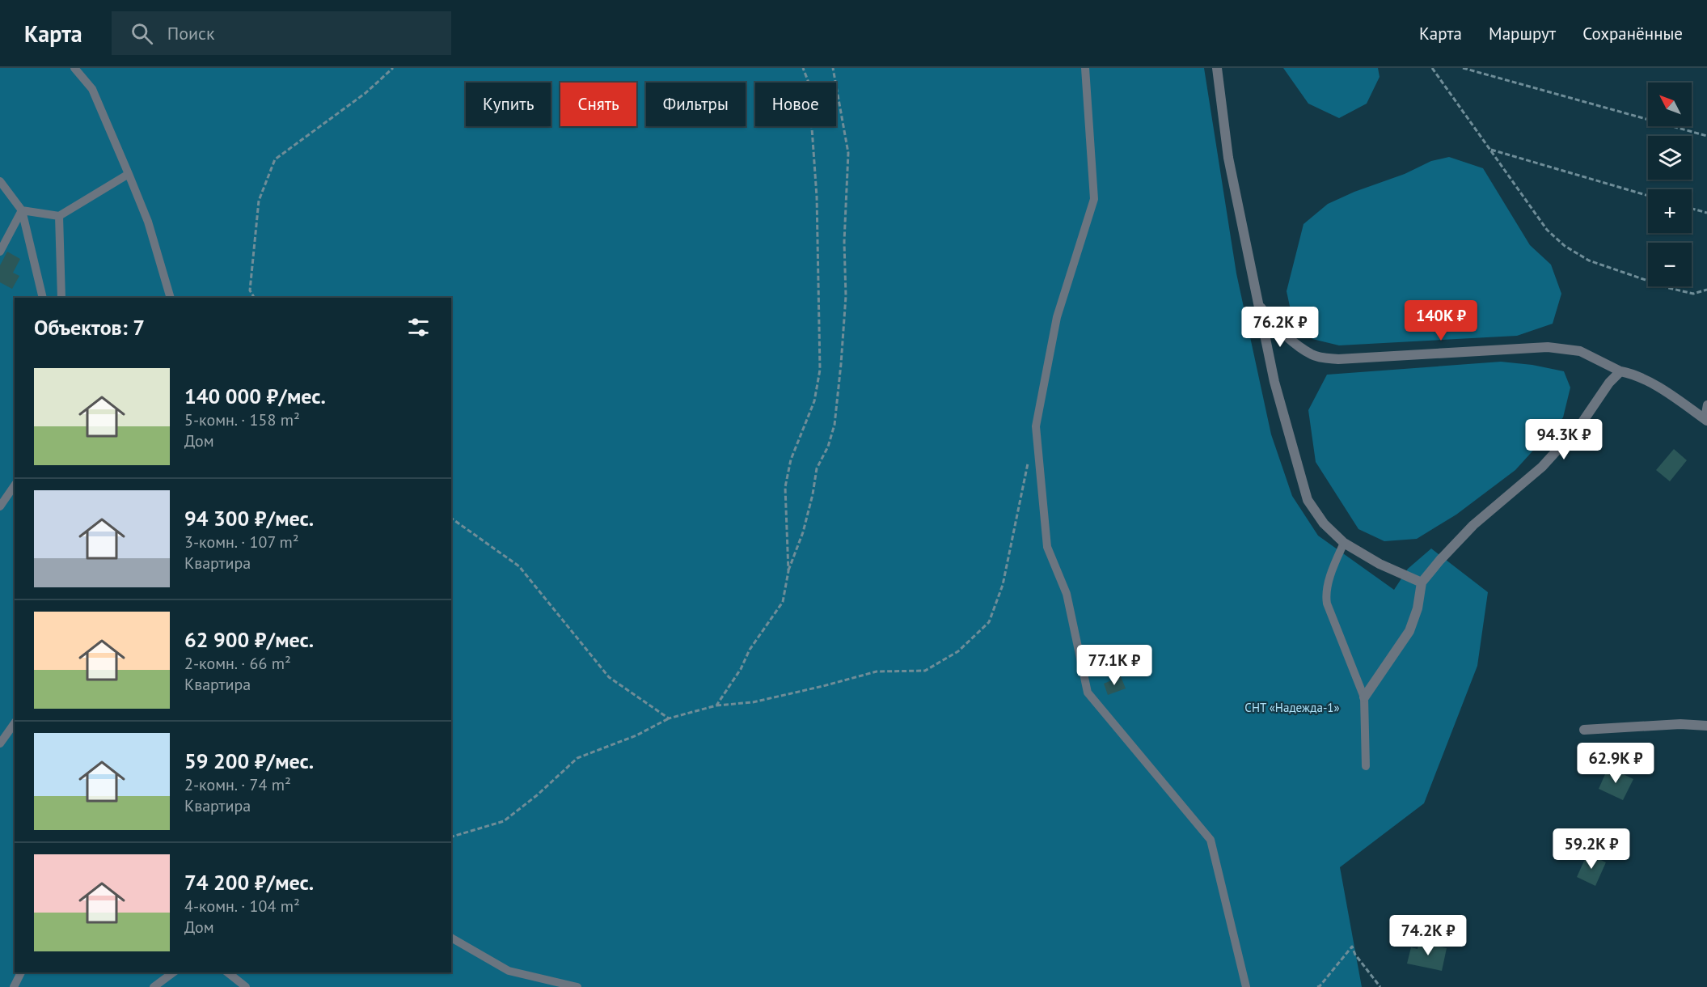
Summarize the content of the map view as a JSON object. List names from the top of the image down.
{
  "parks": ["СНТ «Надежда-1»"],
  "north": "top left",
  "page": {
    "header": "Карта",
    "search": "Поиск",
    "nav": ["Карта", "Маршрут", "Сохранённые"],
    "map_buttons": ["+", "−"],
    "chip": [
      "Купить",
      "Снять",
      "Фильтры",
      "Новое"
    ],
    "heading": "Объектов: 7",
    "price": [
      "140K ₽",
      "76.2K ₽",
      "94.3K ₽",
      "77.1K ₽",
      "62.9K ₽",
      "59.2K ₽",
      "74.2K ₽"
    ],
    "list": [
      {
        "name": "140 000 ₽/мес.",
        "note": "5-комн. · 158 m² · Дом"
      },
      {
        "name": "94 300 ₽/мес.",
        "note": "3-комн. · 107 m² · Квартира"
      },
      {
        "name": "62 900 ₽/мес.",
        "note": "2-комн. · 66 m² · Квартира"
      },
      {
        "name": "59 200 ₽/мес.",
        "note": "2-комн. · 74 m² · Квартира"
      },
      {
        "name": "74 200 ₽/мес.",
        "note": "4-комн. · 104 m² · Дом"
      }
    ]
  }
}
